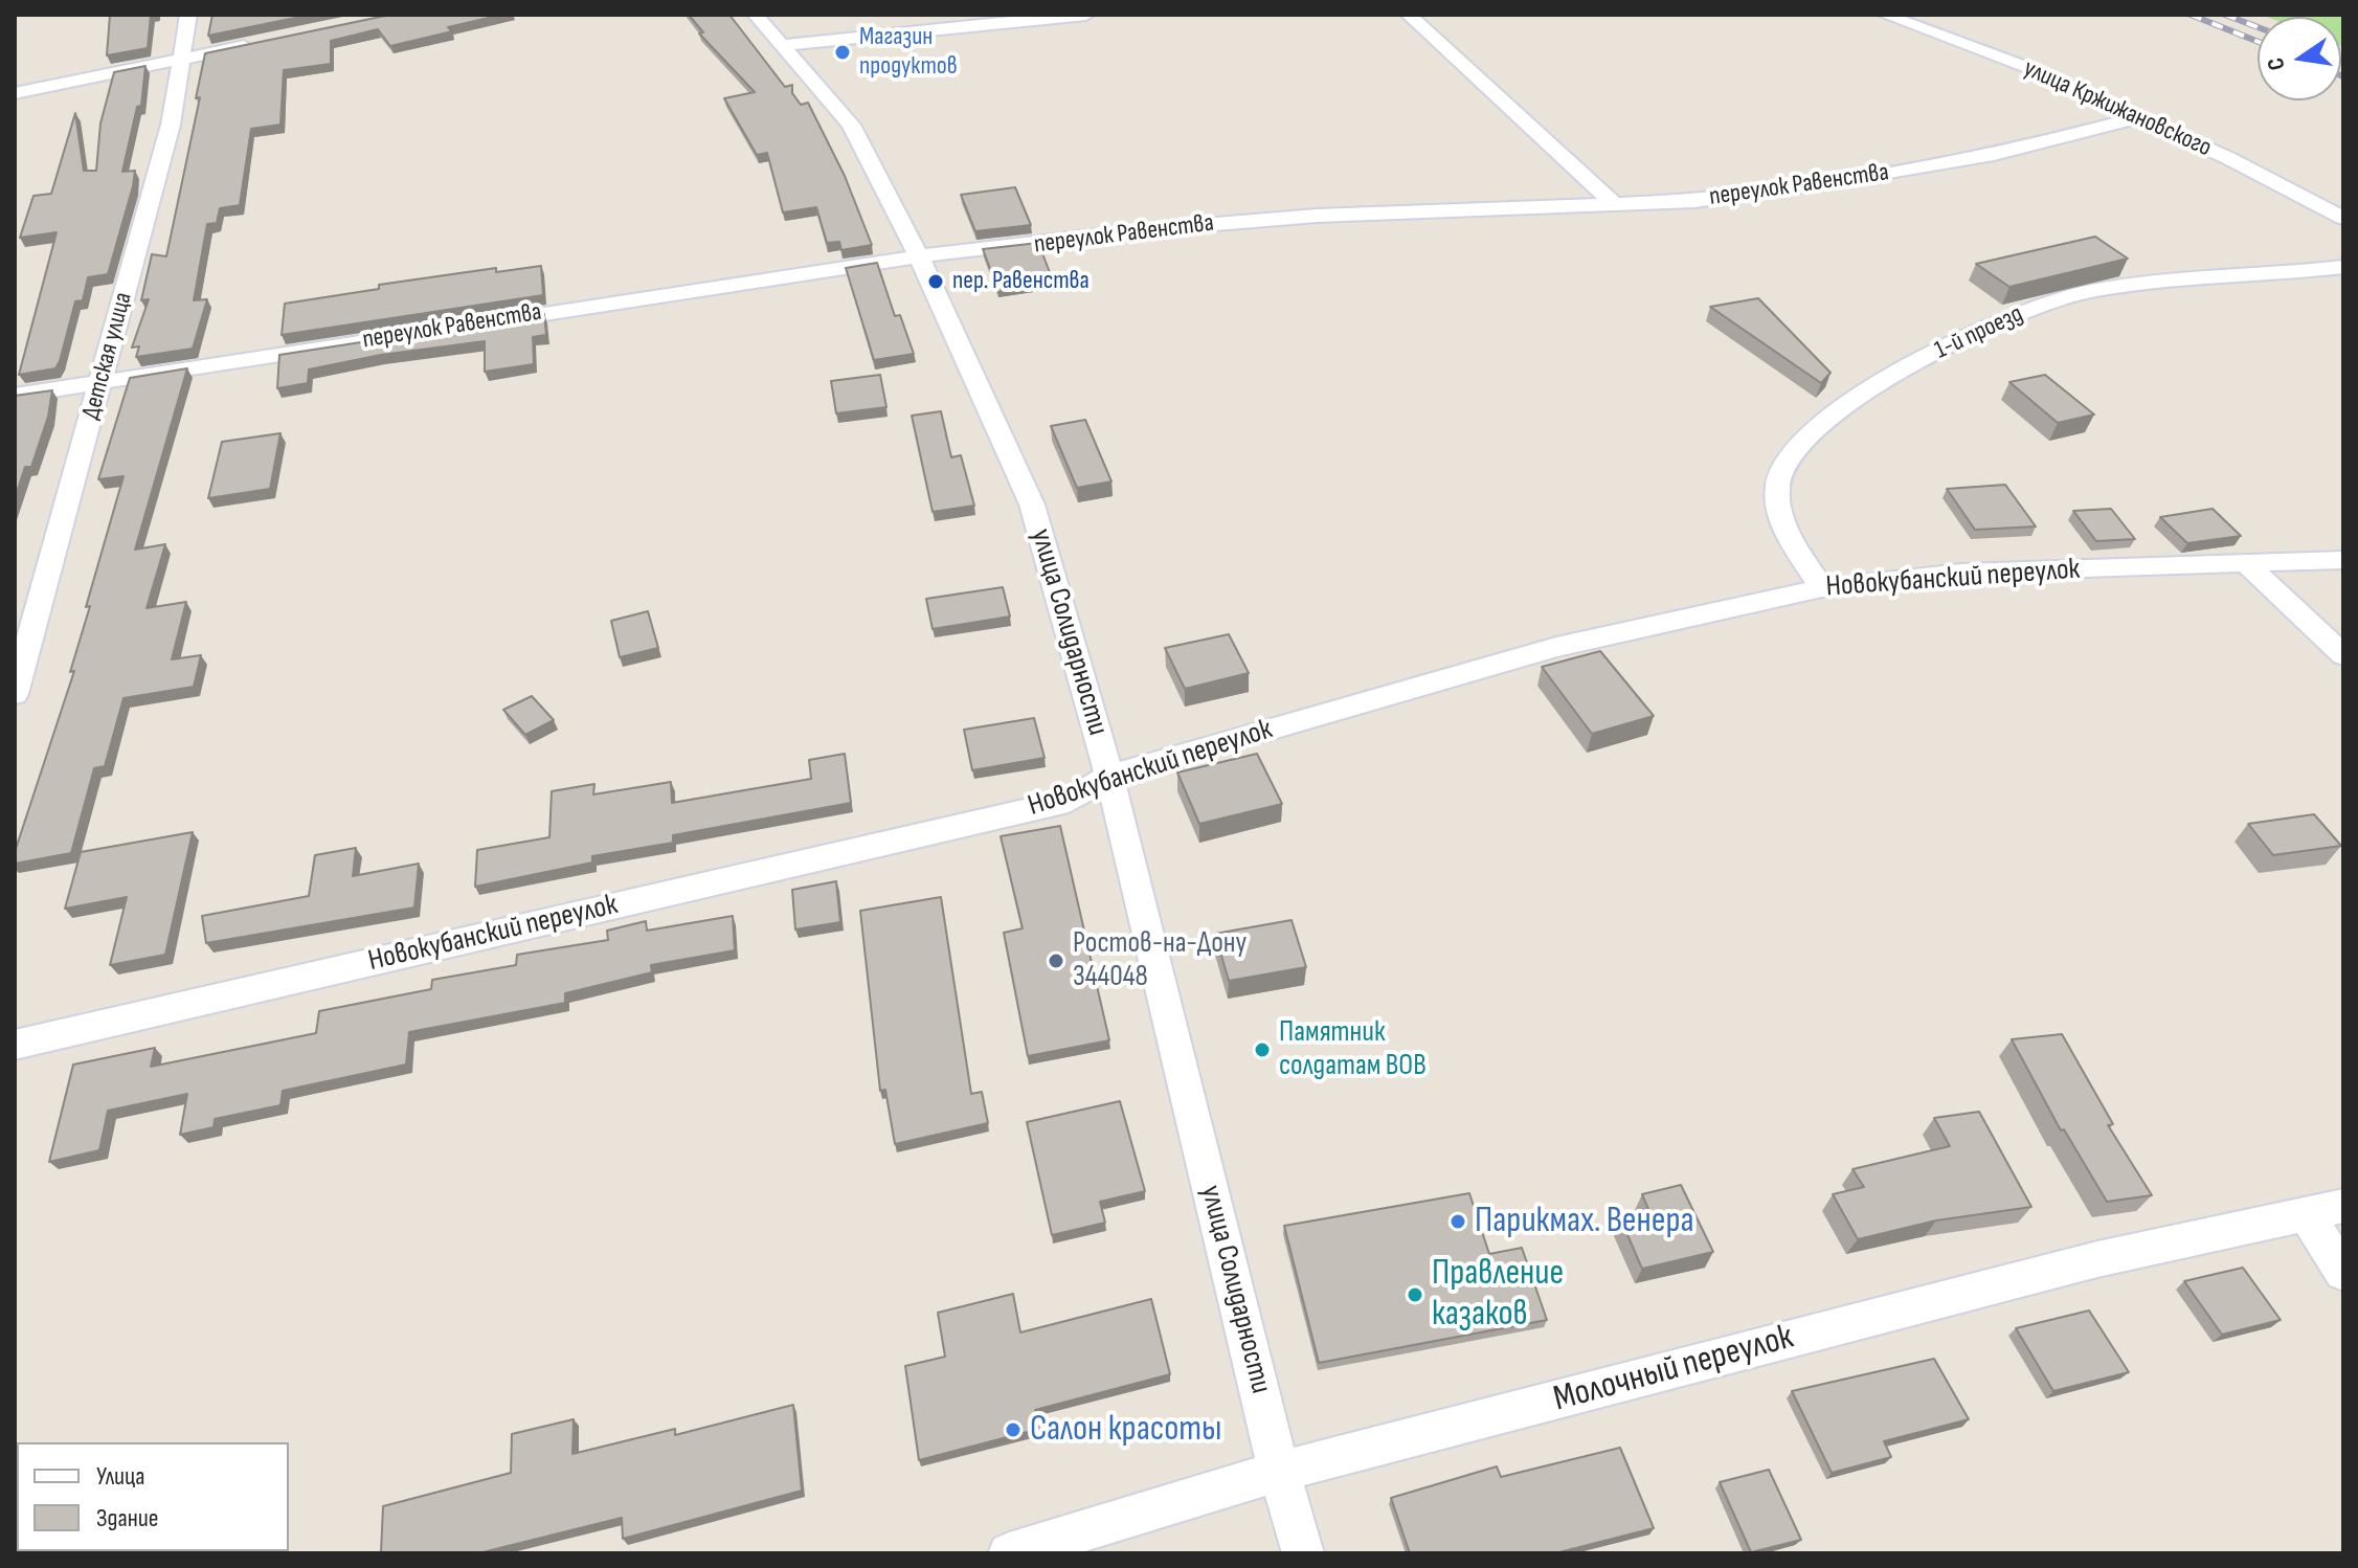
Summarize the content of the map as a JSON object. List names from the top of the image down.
{
  "streets": {
    "street": [
      "улица Кржижановского",
      "переулок Равенства",
      "1-й проезд",
      "Детская улица",
      "Новокубанский переулок",
      "улица Солидарности",
      "Молочный переулок"
    ]
  },
  "crossings": [
    ["улица Кржижановского", "переулок Равенства"],
    ["переулок Равенства", "Детская улица"],
    ["переулок Равенства", "улица Солидарности"],
    ["1-й проезд", "Новокубанский переулок"],
    ["Новокубанский переулок", "улица Солидарности"],
    ["улица Солидарности", "Молочный переулок"]
  ],
  "places": [
    "Магазин продуктов",
    "пер. Равенства",
    "Ростов-на-Дону 344048",
    "Памятник солдатам ВОВ",
    "Парикмах. Венера",
    "Правление казаков",
    "Салон красоты"
  ],
  "legend": ["Улица", "Здание"],
  "north": "left"
}
